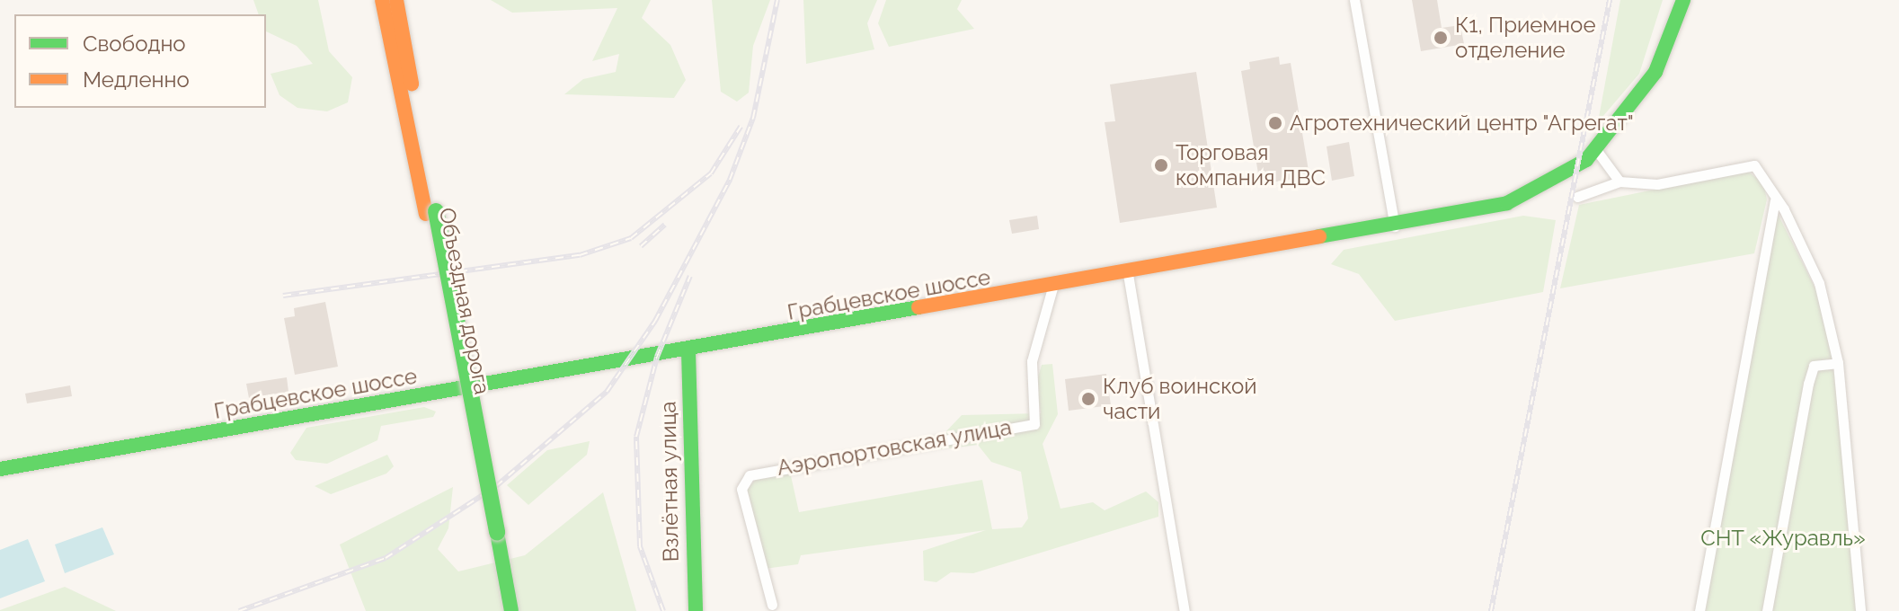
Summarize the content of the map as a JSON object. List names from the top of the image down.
{
  "streets": {
    "main road": ["Грабцевское шоссе", "Объездная дорога", "Взлётная улица"],
    "street": ["Аэропортовская улица"]
  },
  "crossings": [
    ["Грабцевское шоссе", "Аэропортовская улица"],
    ["Грабцевское шоссе", "Взлётная улица"]
  ],
  "parks": ["СНТ «Журавль»"],
  "places": [
    "К1, Приемное отделение",
    "Агротехнический центр \"Агрегат\"",
    "Торговая компания ДВС",
    "Клуб воинской части"
  ],
  "legend": ["Свободно", "Медленно"]
}
